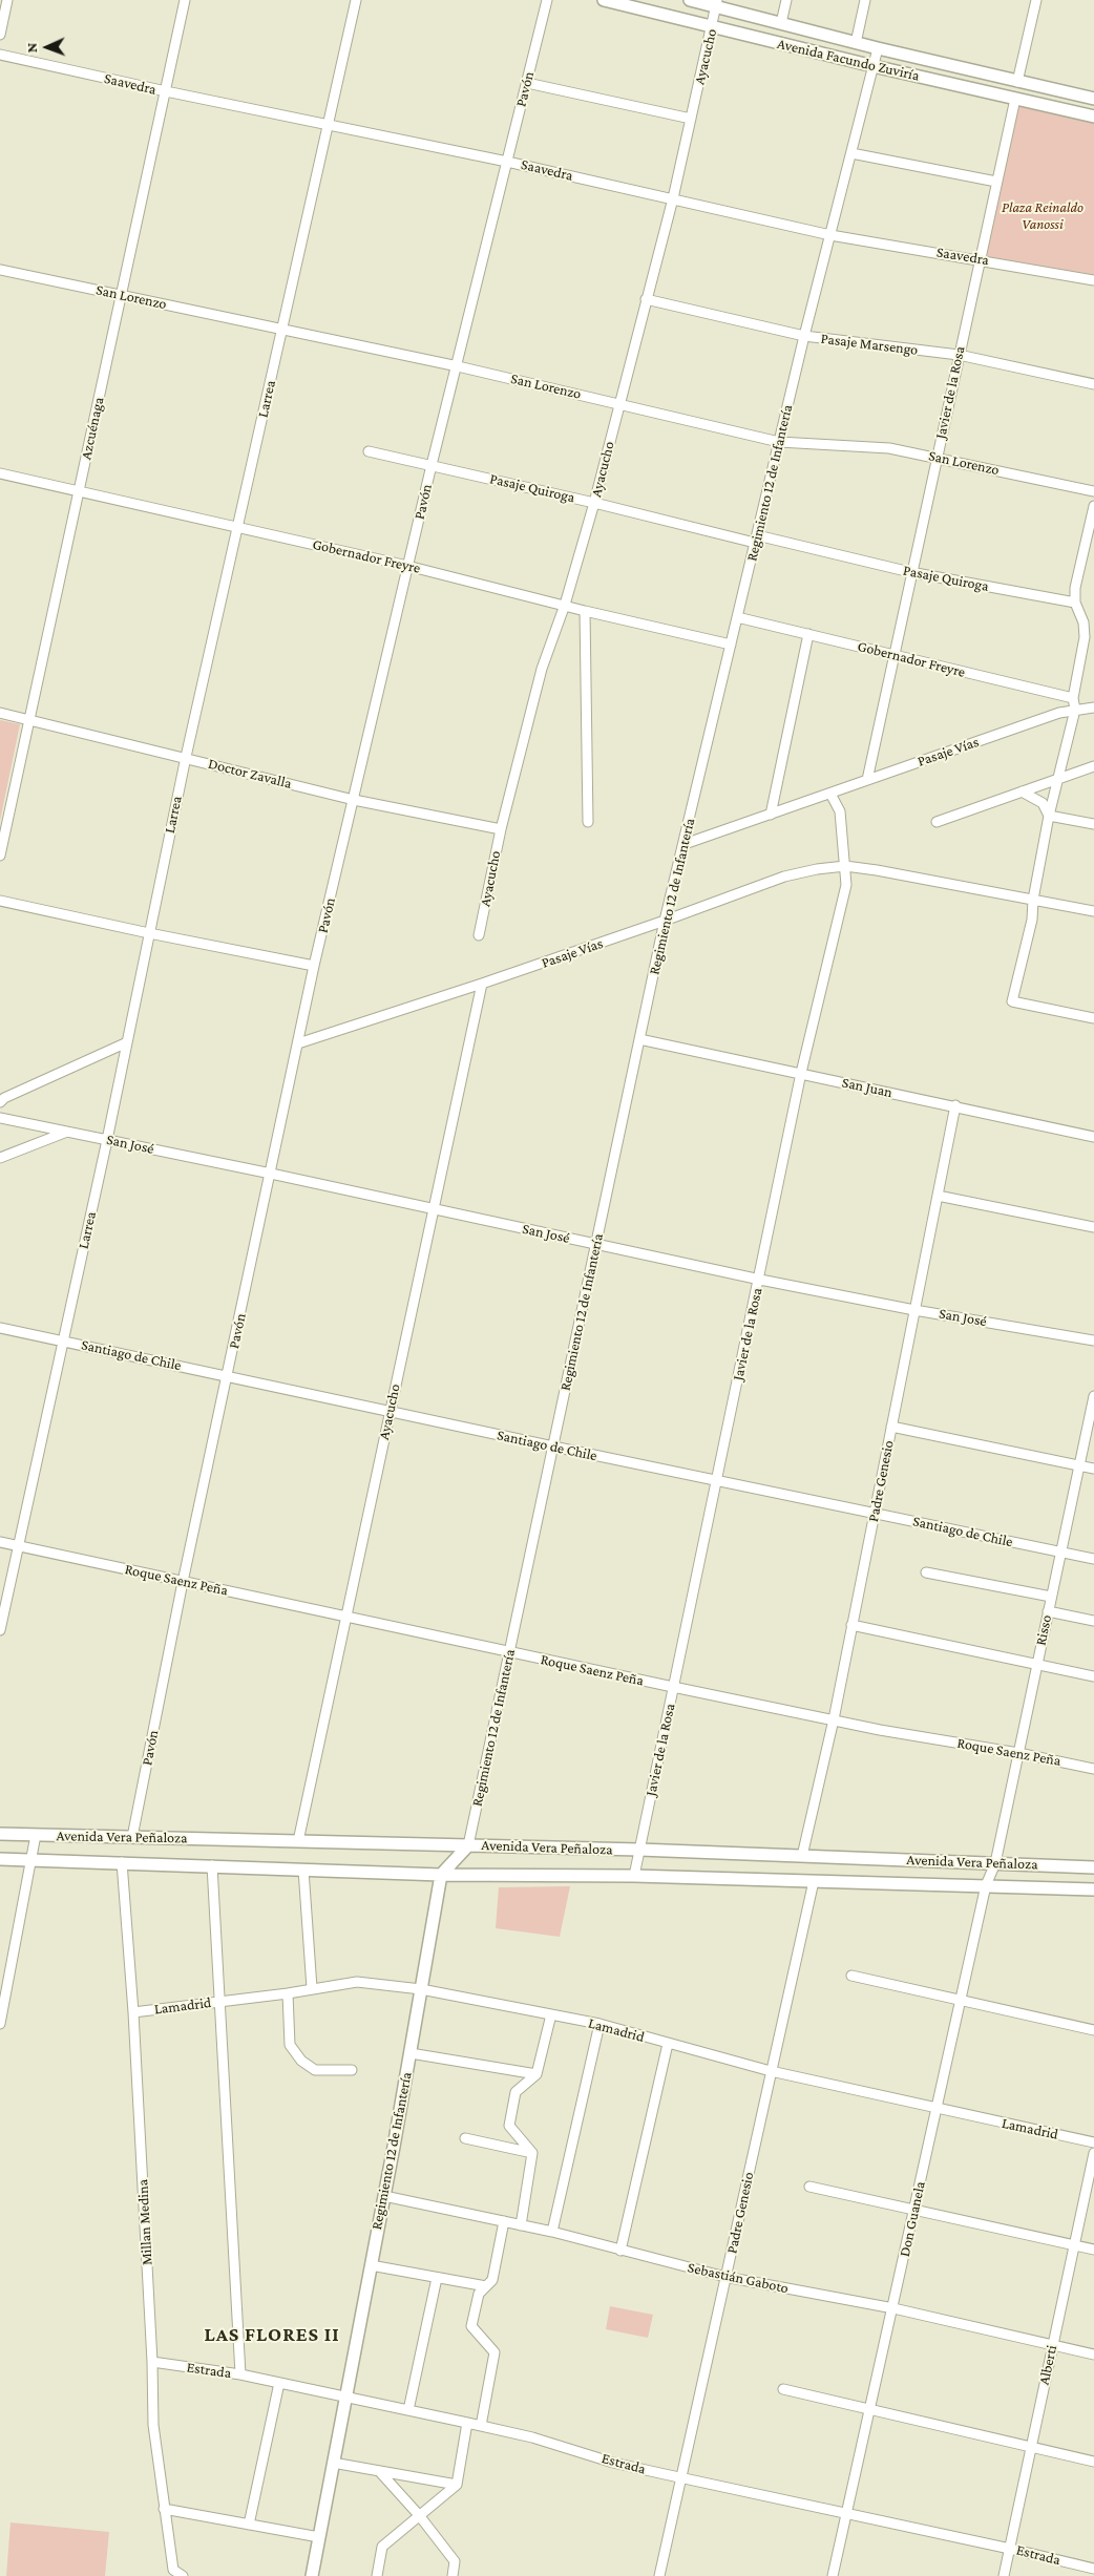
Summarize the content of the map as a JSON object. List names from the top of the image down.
{
  "streets": {
    "main road": ["Avenida Facundo Zuviría", "Regimiento 12 de Infantería", "Avenida Vera Peñaloza"],
    "street": [
      "Ayacucho",
      "Saavedra",
      "Pavón",
      "San Lorenzo",
      "Pasaje Marsengo",
      "Javier de la Rosa",
      "Larrea",
      "Azcuénaga",
      "Pasaje Quiroga",
      "Gobernador Freyre",
      "Pasaje Vías",
      "Doctor Zavalla",
      "San Juan",
      "San José",
      "Santiago de Chile",
      "Padre Genesio",
      "Roque Saenz Peña",
      "Risso",
      "Lamadrid",
      "Don Guanela",
      "Millan Medina",
      "Sebastián Gaboto",
      "Alberti",
      "Estrada"
    ]
  },
  "crossings": [
    ["Ayacucho", "Avenida Facundo Zuviría"],
    ["Ayacucho", "Saavedra"],
    ["Ayacucho", "San Lorenzo"],
    ["Ayacucho", "Pasaje Marsengo"],
    ["Ayacucho", "Pasaje Quiroga"],
    ["Ayacucho", "Gobernador Freyre"],
    ["Ayacucho", "Pasaje Vías"],
    ["Ayacucho", "Doctor Zavalla"],
    ["Ayacucho", "San José"],
    ["Ayacucho", "Santiago de Chile"],
    ["Ayacucho", "Roque Saenz Peña"],
    ["Ayacucho", "Avenida Vera Peñaloza"],
    ["Avenida Facundo Zuviría", "Javier de la Rosa"],
    ["Avenida Facundo Zuviría", "Regimiento 12 de Infantería"],
    ["Saavedra", "Pavón"],
    ["Saavedra", "Javier de la Rosa"],
    ["Saavedra", "Larrea"],
    ["Saavedra", "Azcuénaga"],
    ["Saavedra", "Regimiento 12 de Infantería"],
    ["Pavón", "San Lorenzo"],
    ["Pavón", "Pasaje Quiroga"],
    ["Pavón", "Gobernador Freyre"],
    ["Pavón", "Pasaje Vías"],
    ["Pavón", "Doctor Zavalla"],
    ["Pavón", "San José"],
    ["Pavón", "Santiago de Chile"],
    ["Pavón", "Roque Saenz Peña"],
    ["Pavón", "Avenida Vera Peñaloza"],
    ["San Lorenzo", "Javier de la Rosa"],
    ["San Lorenzo", "Larrea"],
    ["San Lorenzo", "Azcuénaga"],
    ["San Lorenzo", "Regimiento 12 de Infantería"],
    ["Pasaje Marsengo", "Javier de la Rosa"],
    ["Pasaje Marsengo", "Regimiento 12 de Infantería"],
    ["Javier de la Rosa", "Pasaje Quiroga"],
    ["Javier de la Rosa", "Gobernador Freyre"],
    ["Javier de la Rosa", "Pasaje Vías"],
    ["Javier de la Rosa", "San Juan"],
    ["Javier de la Rosa", "San José"],
    ["Javier de la Rosa", "Santiago de Chile"],
    ["Javier de la Rosa", "Roque Saenz Peña"],
    ["Javier de la Rosa", "Avenida Vera Peñaloza"],
    ["Larrea", "Gobernador Freyre"],
    ["Larrea", "Doctor Zavalla"],
    ["Larrea", "San José"],
    ["Larrea", "Santiago de Chile"],
    ["Larrea", "Roque Saenz Peña"],
    ["Azcuénaga", "Gobernador Freyre"],
    ["Azcuénaga", "Doctor Zavalla"],
    ["Regimiento 12 de Infantería", "Pasaje Quiroga"],
    ["Regimiento 12 de Infantería", "Gobernador Freyre"],
    ["Regimiento 12 de Infantería", "Pasaje Vías"],
    ["Regimiento 12 de Infantería", "San Juan"],
    ["Regimiento 12 de Infantería", "San José"],
    ["Regimiento 12 de Infantería", "Santiago de Chile"],
    ["Regimiento 12 de Infantería", "Roque Saenz Peña"],
    ["Regimiento 12 de Infantería", "Avenida Vera Peñaloza"],
    ["Regimiento 12 de Infantería", "Lamadrid"],
    ["Regimiento 12 de Infantería", "Sebastián Gaboto"],
    ["Regimiento 12 de Infantería", "Estrada"],
    ["San Juan", "Padre Genesio"],
    ["San José", "Padre Genesio"],
    ["Santiago de Chile", "Padre Genesio"],
    ["Santiago de Chile", "Risso"],
    ["Padre Genesio", "Roque Saenz Peña"],
    ["Padre Genesio", "Avenida Vera Peñaloza"],
    ["Padre Genesio", "Lamadrid"],
    ["Padre Genesio", "Sebastián Gaboto"],
    ["Padre Genesio", "Estrada"],
    ["Roque Saenz Peña", "Risso"],
    ["Risso", "Avenida Vera Peñaloza"],
    ["Risso", "Don Guanela"],
    ["Avenida Vera Peñaloza", "Don Guanela"],
    ["Avenida Vera Peñaloza", "Millan Medina"],
    ["Lamadrid", "Don Guanela"],
    ["Lamadrid", "Millan Medina"],
    ["Don Guanela", "Sebastián Gaboto"],
    ["Don Guanela", "Estrada"],
    ["Millan Medina", "Estrada"],
    ["Sebastián Gaboto", "Alberti"],
    ["Alberti", "Estrada"]
  ],
  "districts": ["LAS FLORES II"],
  "parks": ["Plaza Reinaldo Vanossi"],
  "north": "left"
}
